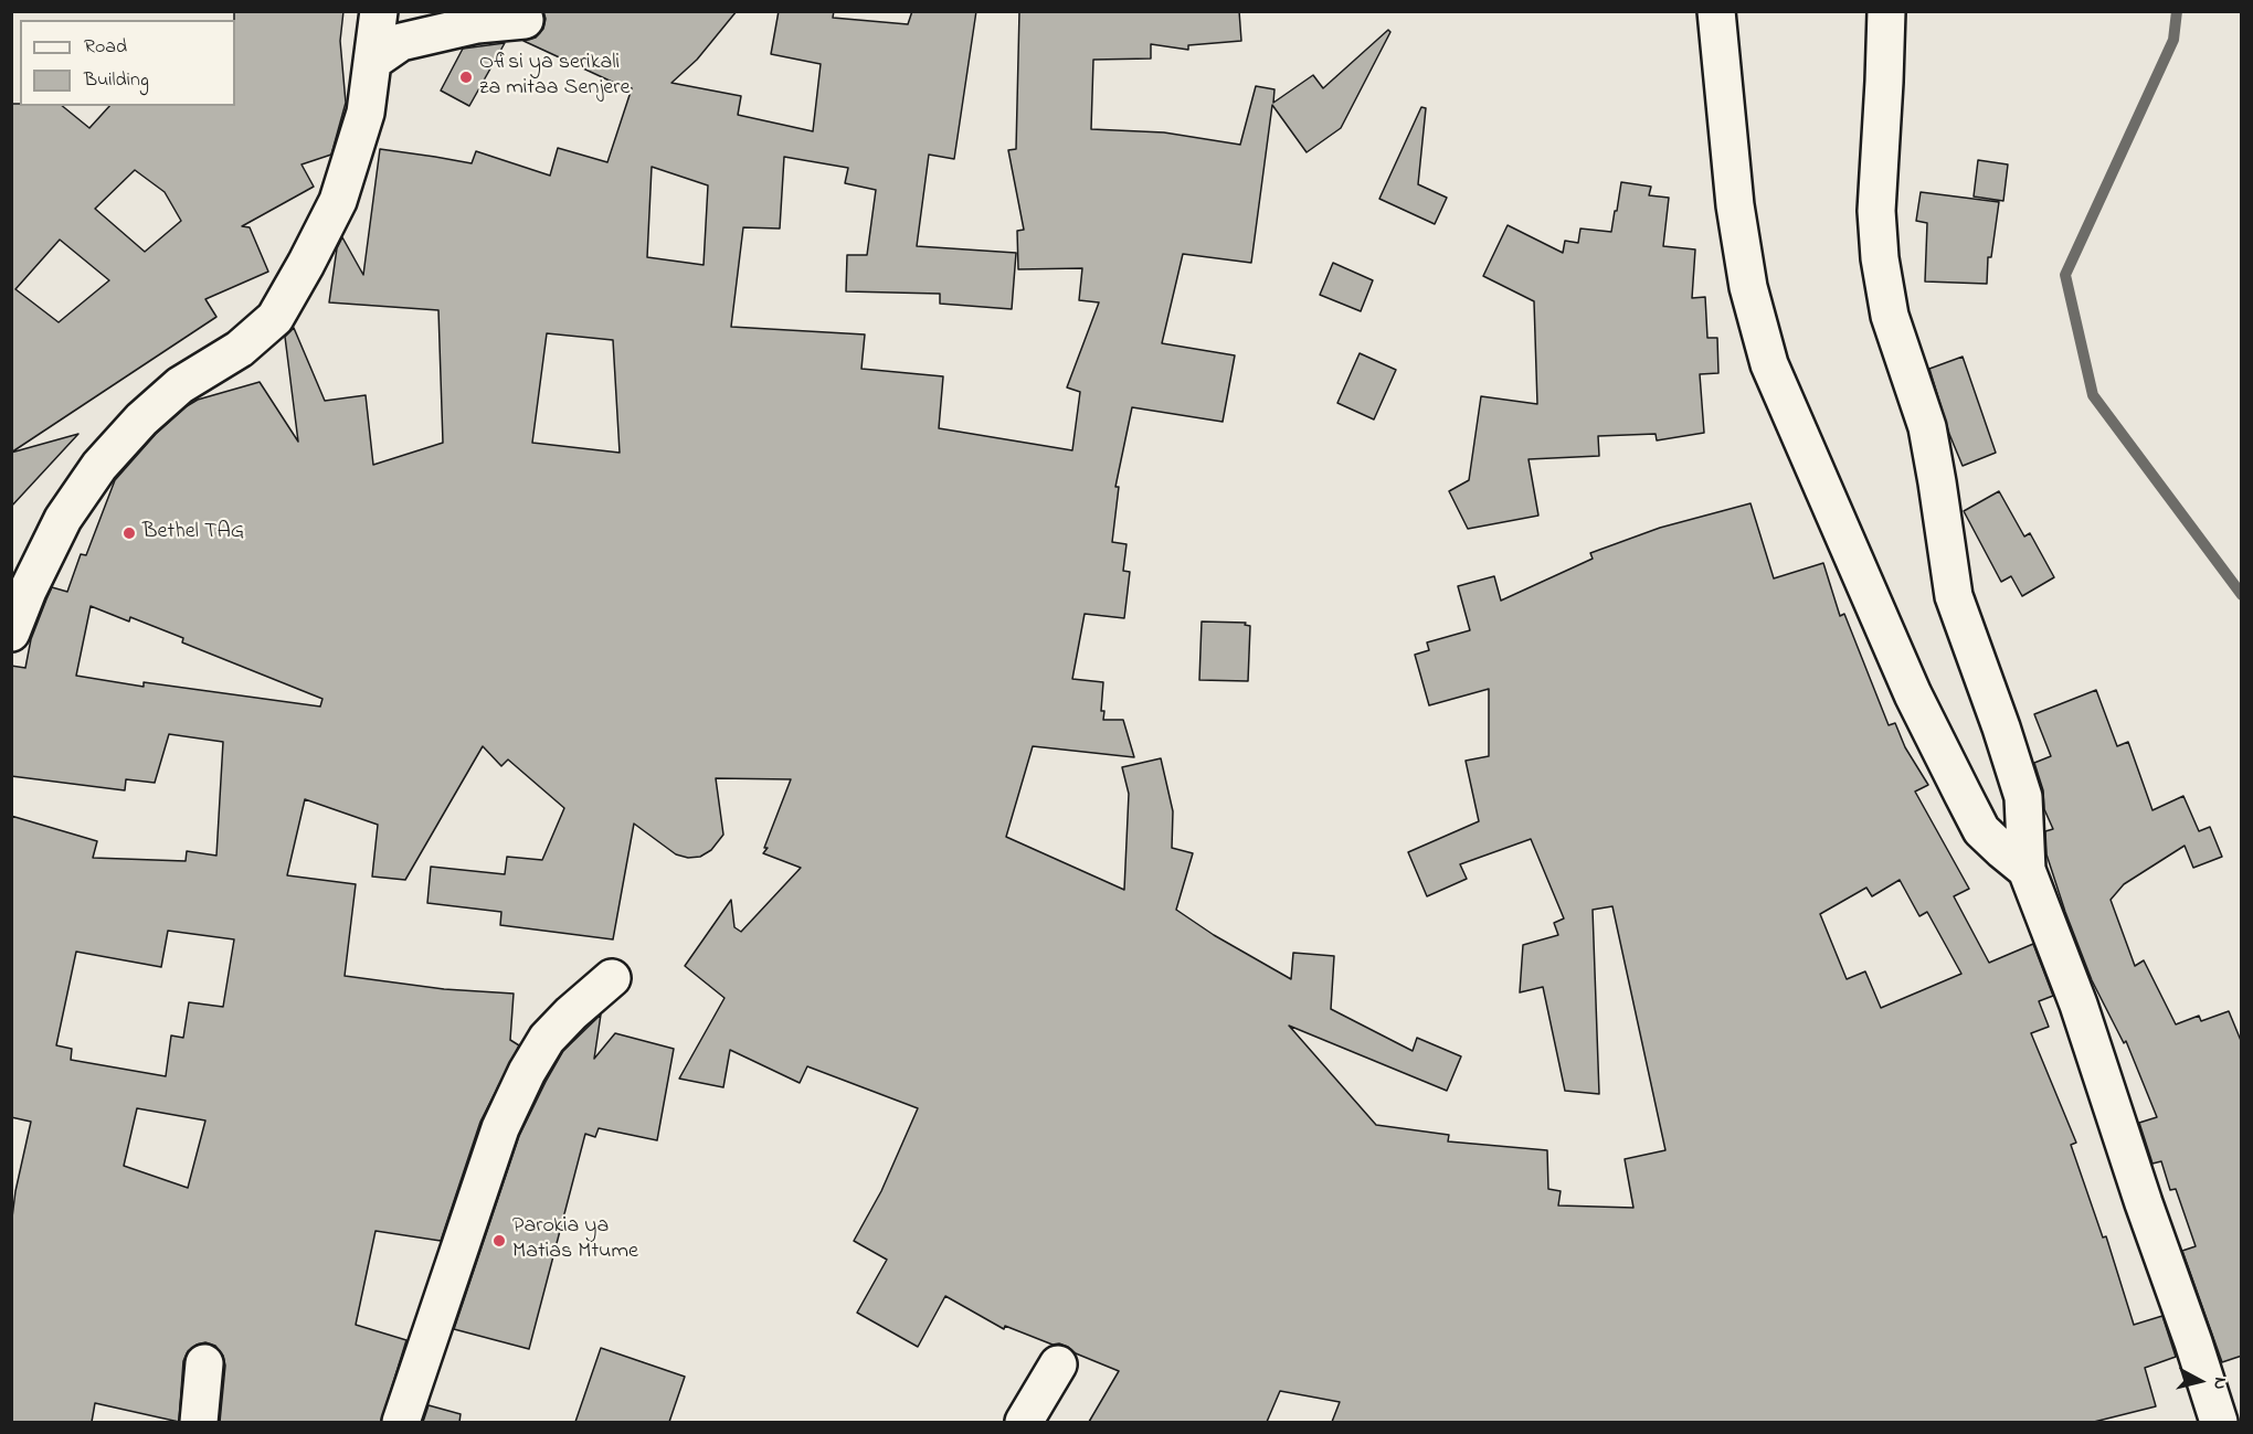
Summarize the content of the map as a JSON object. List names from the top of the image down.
{
  "places": ["Ofisi ya serikali za mitaa Senjere", "Bethel TAG", "Parokia ya Matias Mtume"],
  "legend": ["Road", "Building"],
  "north": "right"
}
